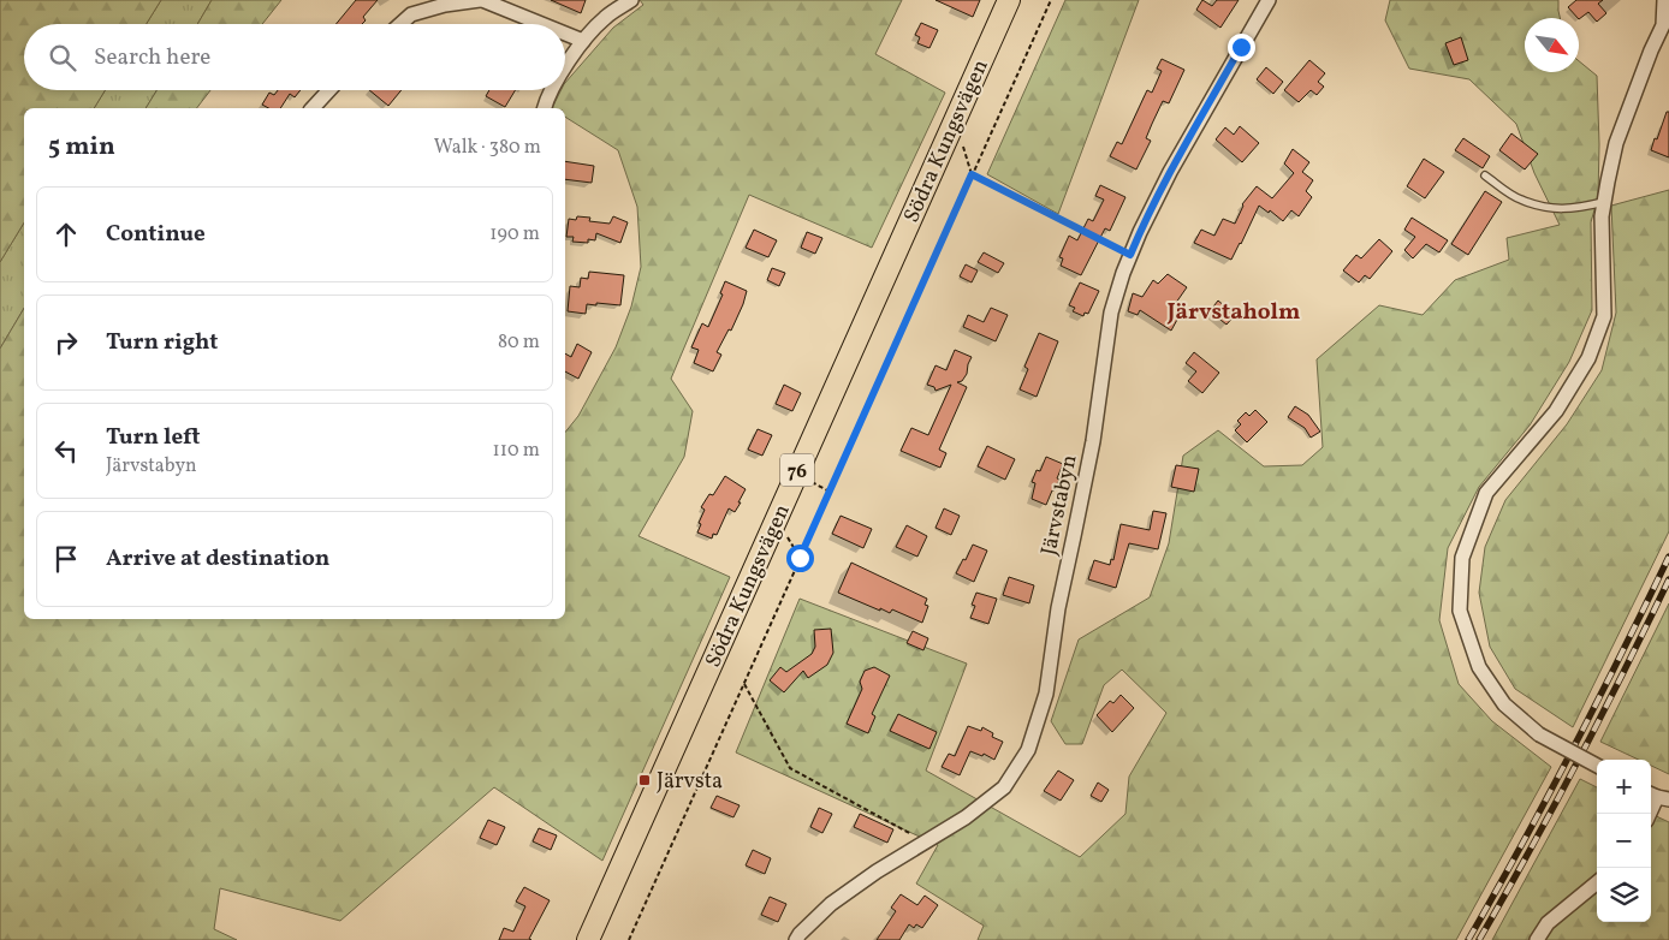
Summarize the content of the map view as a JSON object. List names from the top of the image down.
{
  "streets": {
    "main road": ["Södra Kungsvägen", "76"],
    "street": ["Järvstabyn"]
  },
  "districts": ["Järvstaholm"],
  "places": {
    "transit": ["Järvsta"]
  },
  "north": "bottom right",
  "page": {
    "search": "Search here",
    "heading": ["5 min", "Walk · 380 m"],
    "list": [
      ["Continue", "190 m"],
      ["Turn right", "80 m"],
      ["Turn left", "Järvstabyn", "110 m"],
      "Arrive at destination"
    ],
    "map_buttons": ["+", "−"]
  }
}
